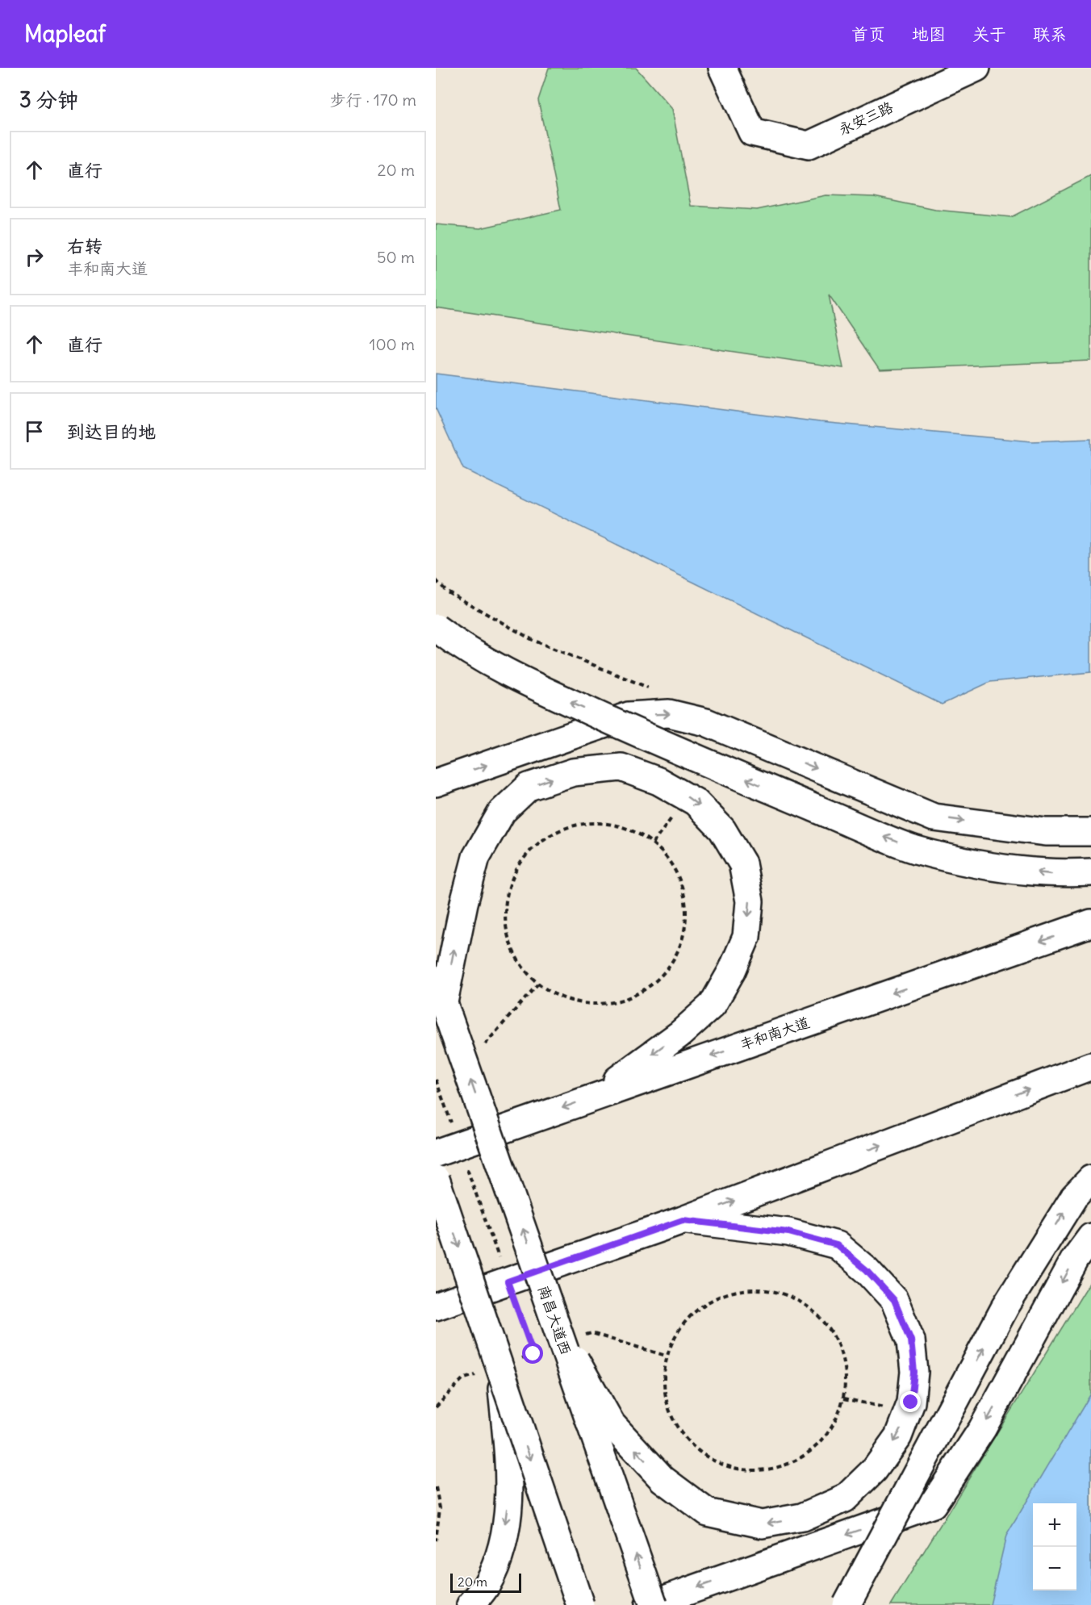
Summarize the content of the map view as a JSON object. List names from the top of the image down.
{
  "streets": {
    "main road": ["永安三路", "丰和南大道", "南昌大道西"]
  },
  "scale_bar": "20 m",
  "page": {
    "header": "Mapleaf",
    "nav": [
      "首页",
      "地图",
      "关于",
      "联系"
    ],
    "heading": ["3 分钟", "步行 · 170 m"],
    "list": [
      ["直行", "20 m"],
      ["右转", "丰和南大道", "50 m"],
      ["直行", "100 m"],
      "到达目的地"
    ],
    "map_buttons": ["+", "−"],
    "scale": "20 m"
  }
}
